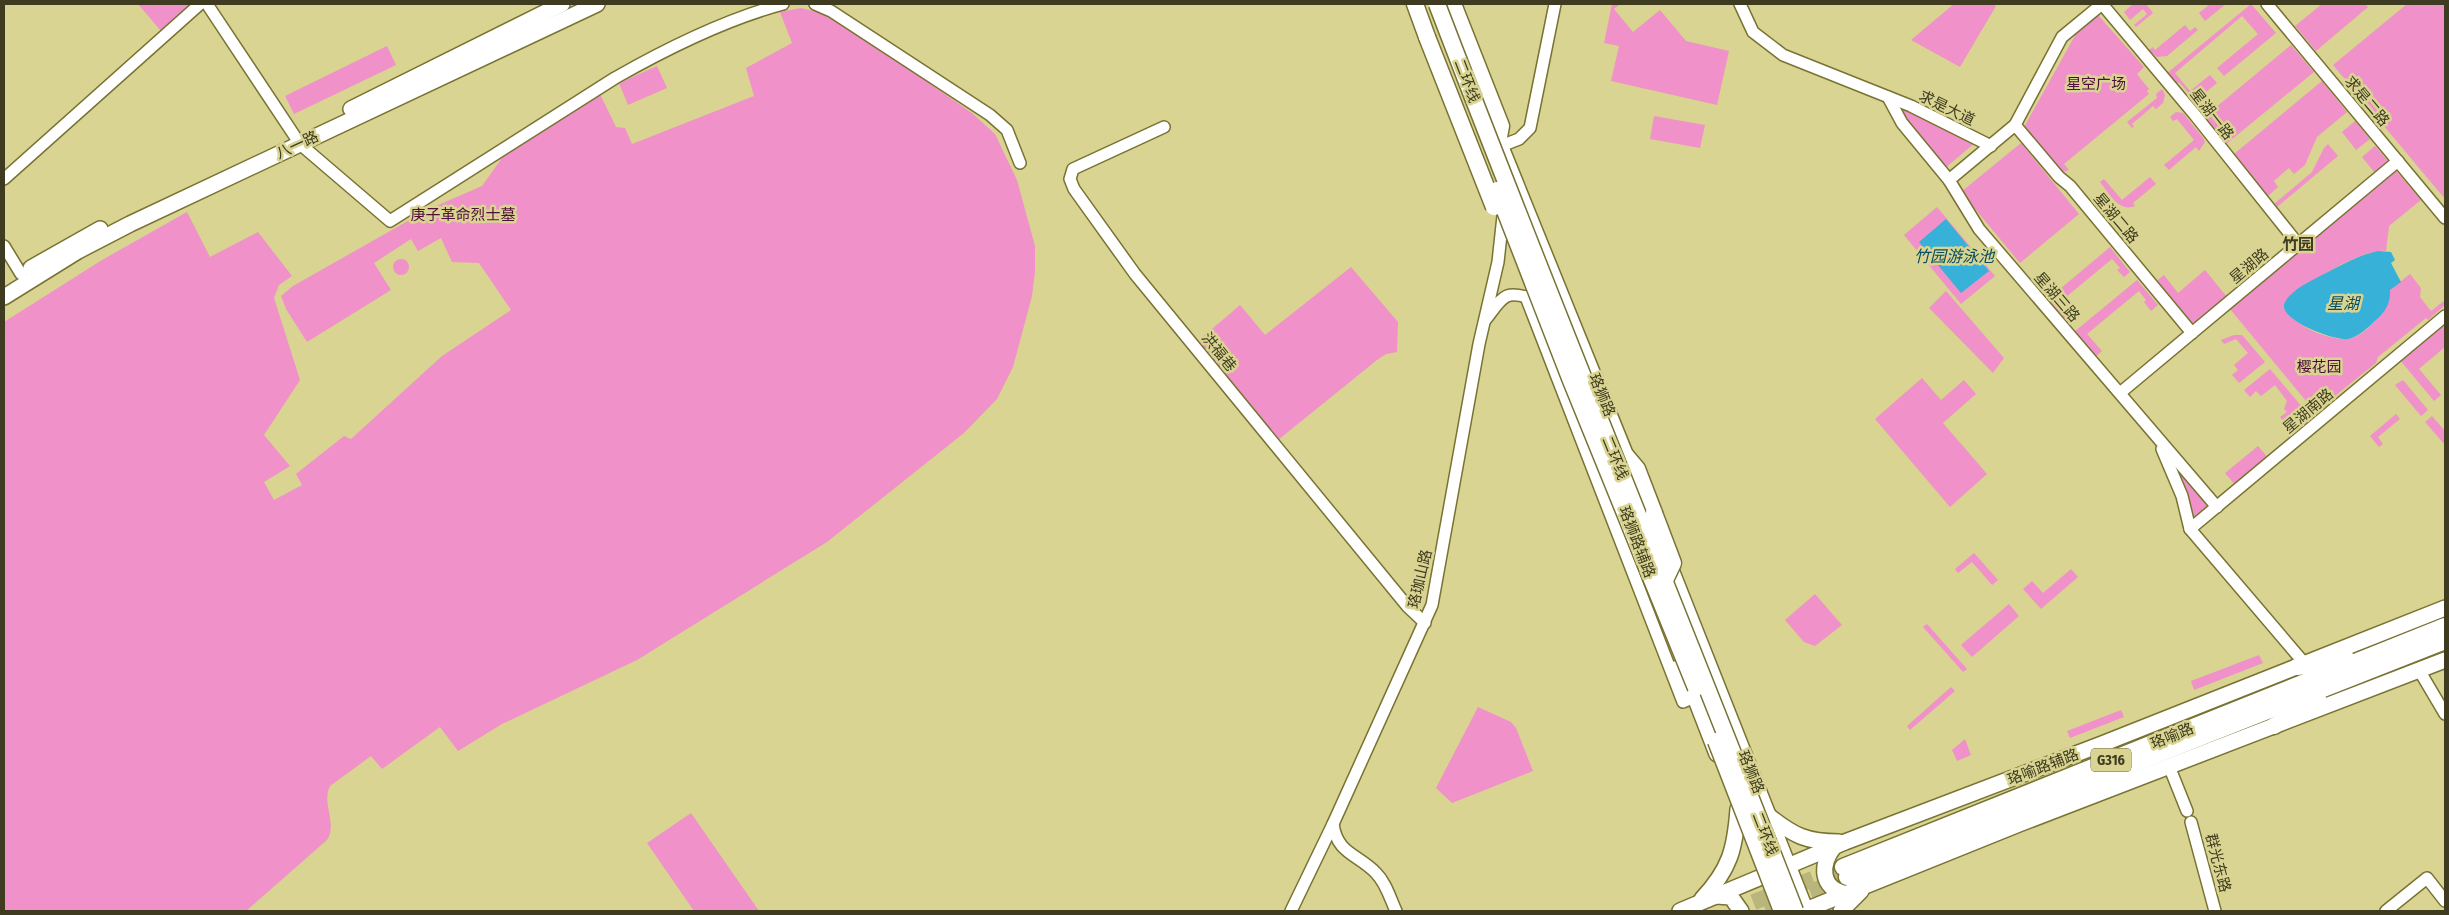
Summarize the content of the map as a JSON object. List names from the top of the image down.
{
  "streets": {
    "highway": ["二环线", "珞喻路", "G316"],
    "main road": ["八一路", "珞狮路", "珞喻路辅路"],
    "street": [
      "求是二路",
      "求是大道",
      "星湖一路",
      "星湖二路",
      "星湖路",
      "星湖三路",
      "洪福巷",
      "星湖南路",
      "珞珈山路",
      "群光东路"
    ]
  },
  "crossings": [
    ["二环线", "珞狮路"],
    ["求是二路", "星湖路"],
    ["求是大道", "星湖三路"],
    ["星湖一路", "星湖路"],
    ["星湖二路", "星湖路"],
    ["星湖路", "星湖三路"],
    ["星湖三路", "星湖南路"],
    ["洪福巷", "珞珈山路"],
    ["珞狮路", "珞珈山路"],
    ["珞狮路", "珞喻路辅路"]
  ],
  "districts": ["竹园"],
  "water": ["竹园游泳池", "星湖"],
  "parks": ["星空广场", "庚子革命烈士墓", "樱花园"]
}
